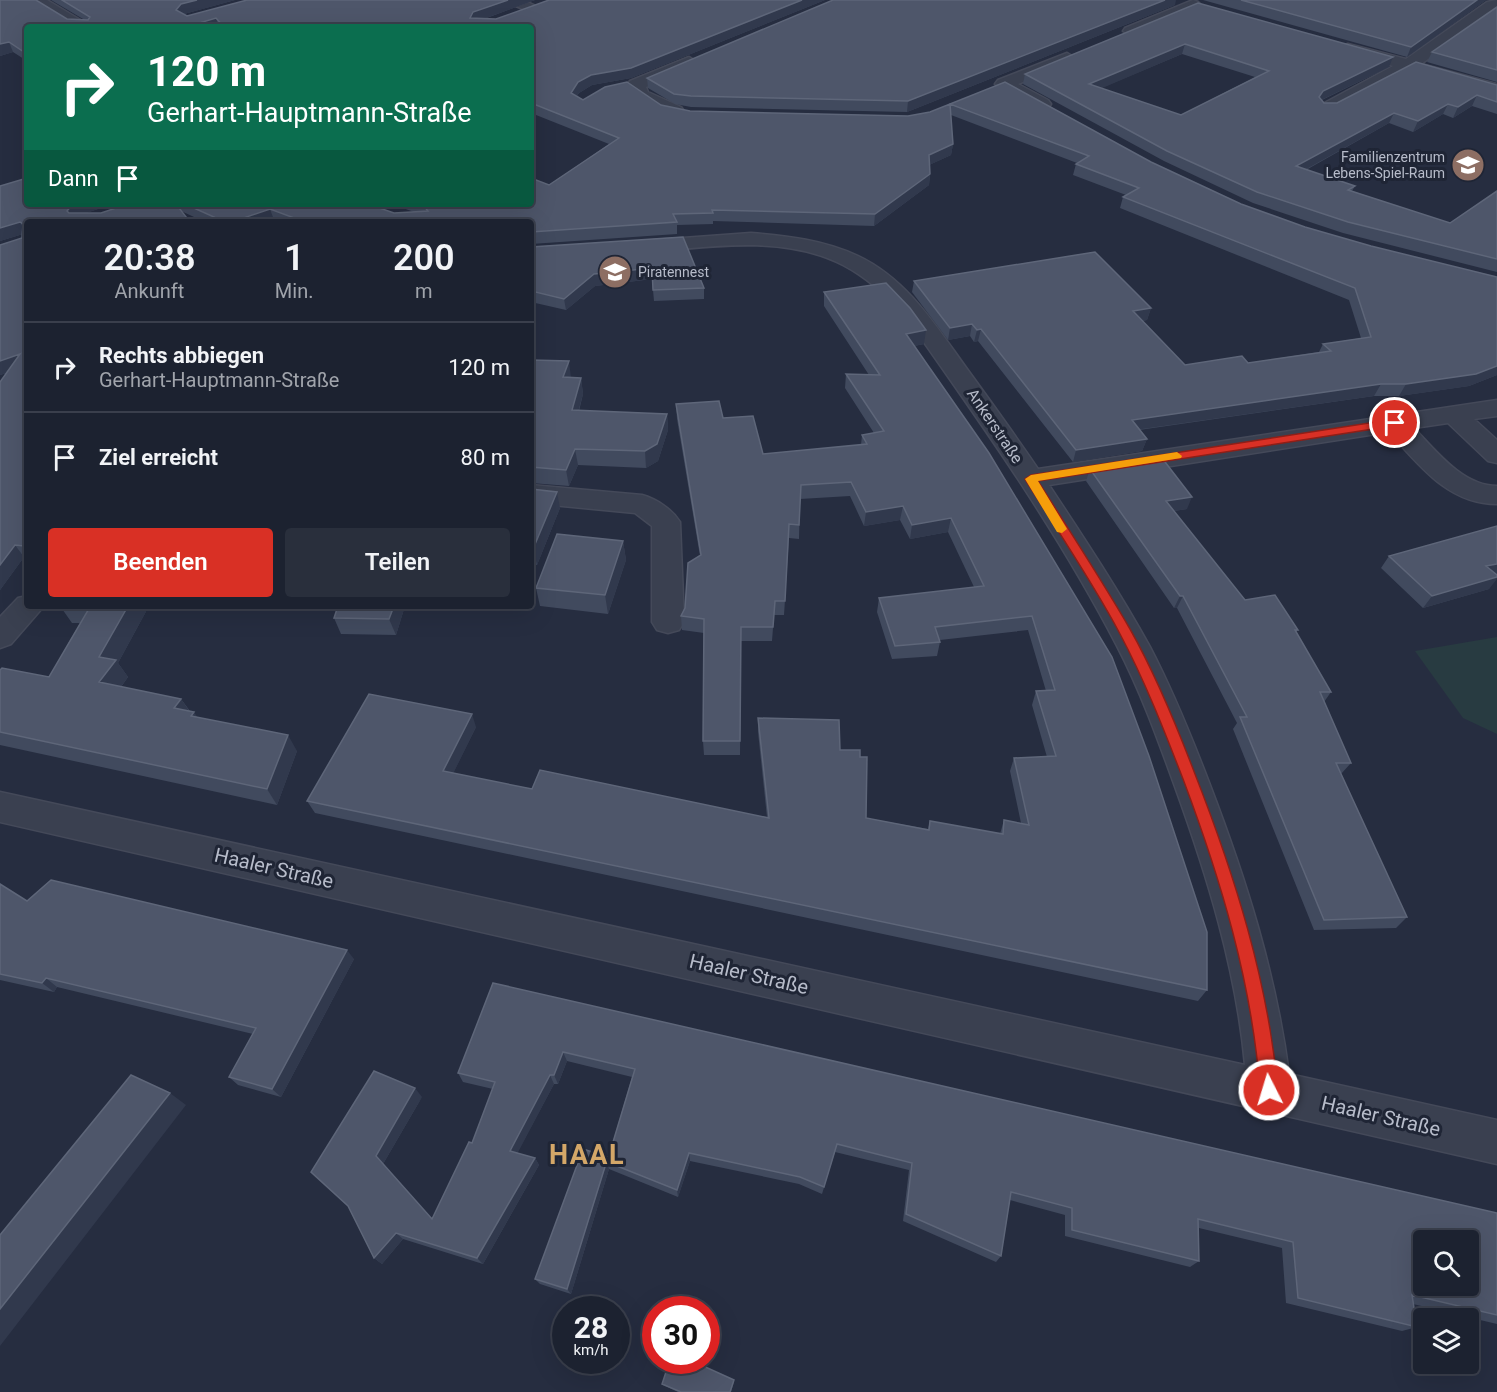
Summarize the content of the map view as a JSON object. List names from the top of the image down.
{
  "streets": {
    "street": ["Ankerstraße", "Haaler Straße"]
  },
  "crossings": [
    ["Ankerstraße", "Haaler Straße"]
  ],
  "districts": ["HAAL"],
  "places": {
    "school or university": ["Familienzentrum Lebens-Spiel-Raum", "Piratennest"]
  },
  "page": {
    "turn": ["120 m", "Gerhart-Hauptmann-Straße"],
    "then": "Dann",
    "eta": [
      "20:38",
      "Ankunft",
      "1",
      "Min.",
      "200",
      "m"
    ],
    "list": [
      {
        "name": "Rechts abbiegen",
        "note": "Gerhart-Hauptmann-Straße",
        "value": "120 m"
      },
      {
        "name": "Ziel erreicht",
        "value": "80 m"
      }
    ],
    "buttons": ["Beenden", "Teilen"],
    "speed": "28 km/h",
    "limit": "30"
  }
}
